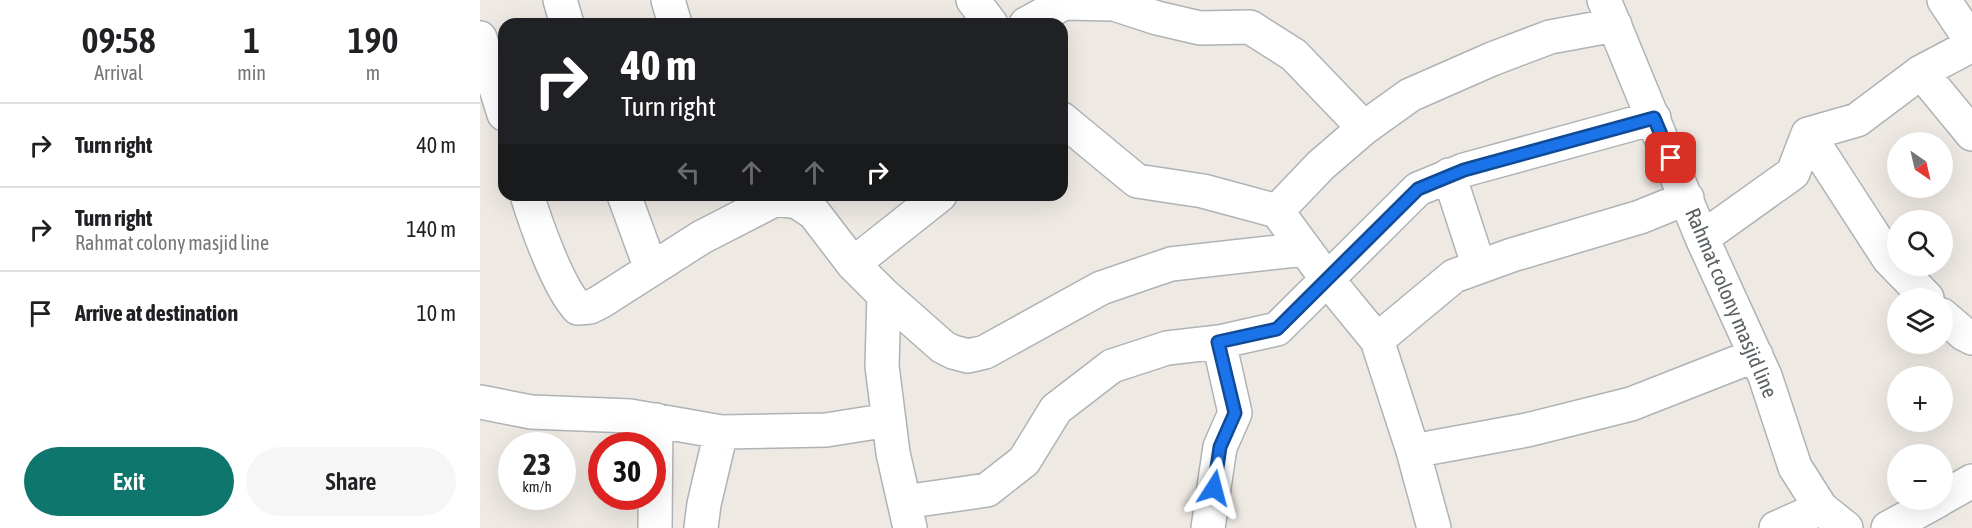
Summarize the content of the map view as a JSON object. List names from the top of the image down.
{
  "streets": {
    "street": ["Rahmat colony masjid line"]
  },
  "north": "bottom right",
  "page": {
    "eta": [
      "09:58",
      "Arrival",
      "1",
      "min",
      "190",
      "m"
    ],
    "turn": ["40 m", "Turn right"],
    "list": [
      {
        "name": "Turn right",
        "value": "40 m"
      },
      {
        "name": "Turn right",
        "note": "Rahmat colony masjid line",
        "value": "140 m"
      },
      {
        "name": "Arrive at destination",
        "value": "10 m"
      }
    ],
    "map_buttons": ["+", "−"],
    "speed": "23 km/h",
    "limit": "30",
    "buttons": ["Exit", "Share"]
  }
}
